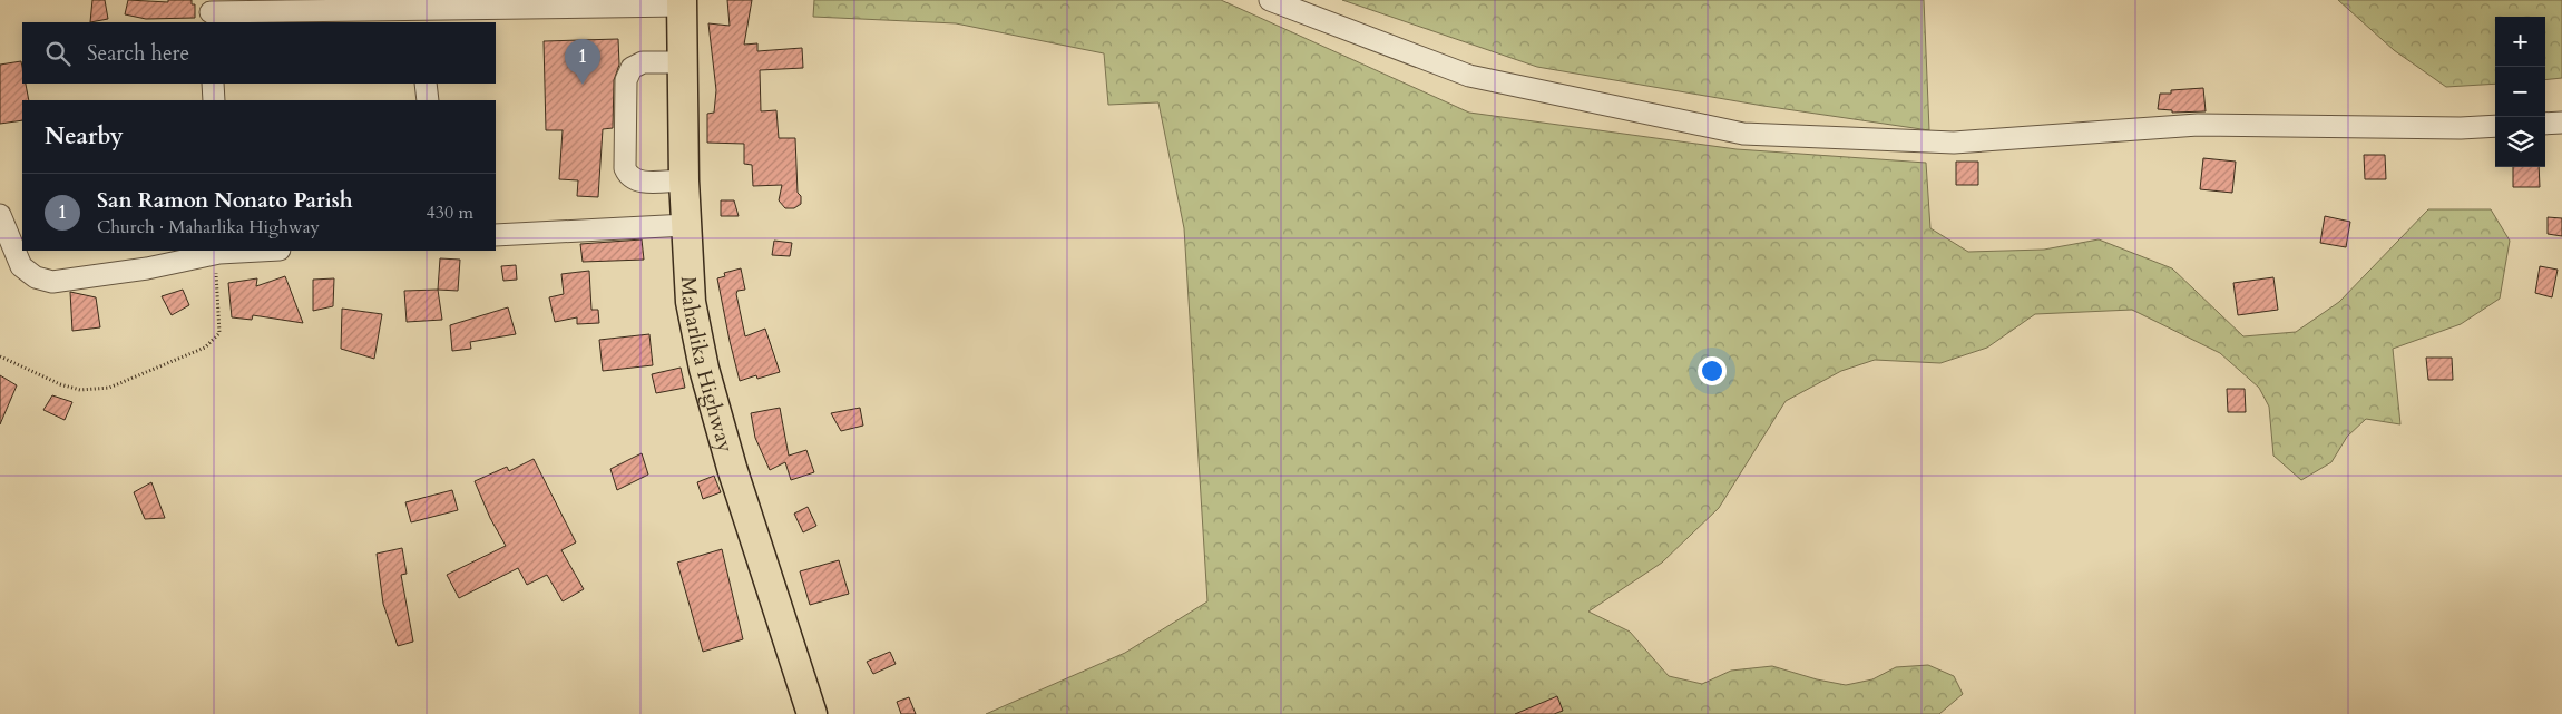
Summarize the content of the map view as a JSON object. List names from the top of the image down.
{
  "streets": {
    "highway": ["Maharlika Highway"]
  },
  "page": {
    "map_buttons": ["+", "−"],
    "search": "Search here",
    "pins": "1",
    "heading": "Nearby",
    "list": [
      {
        "mark": "1",
        "name": "San Ramon Nonato Parish",
        "note": "Church · Maharlika Highway",
        "value": "430 m"
      }
    ]
  }
}
